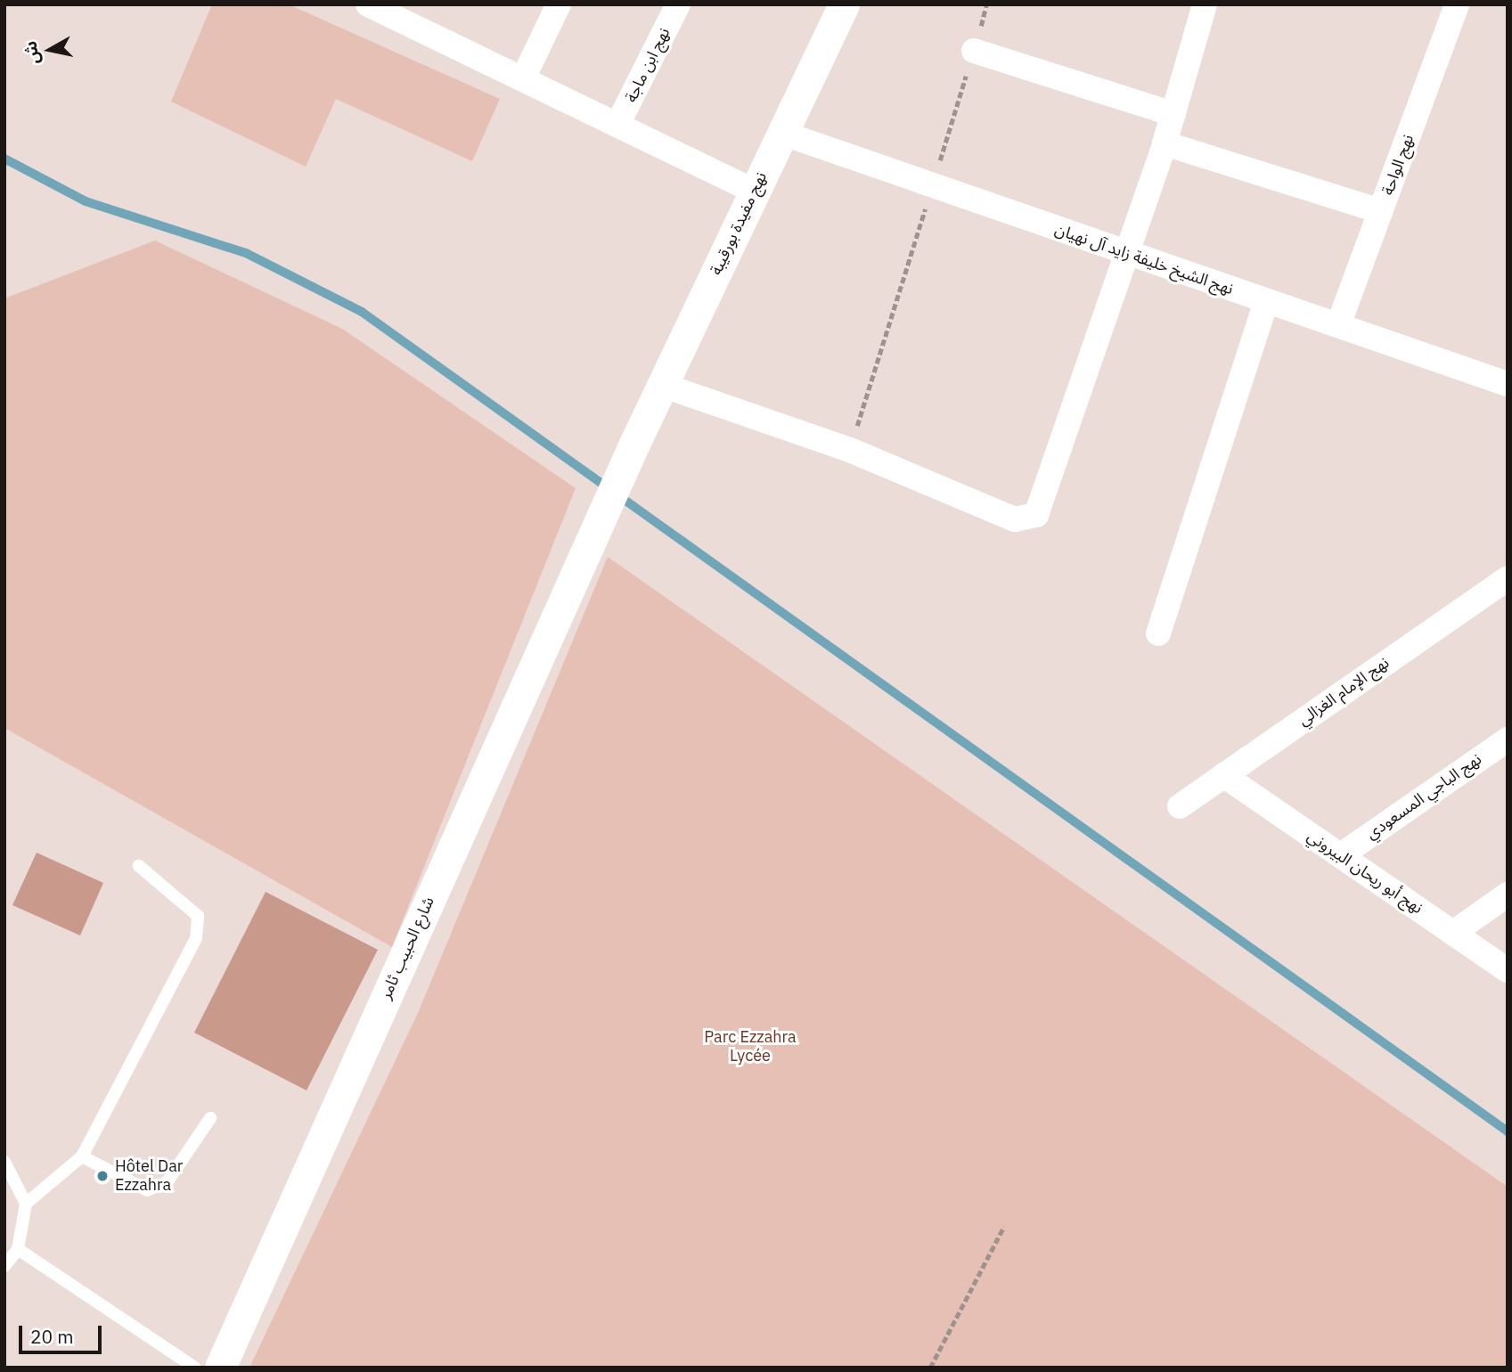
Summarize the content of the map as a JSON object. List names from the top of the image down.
{
  "streets": {
    "street": [
      "نهج ابن ماجة",
      "نهج الواحة",
      "نهج مفيدة بورقيبة",
      "نهج الشيخ خليفة زايد آل نهيان",
      "نهج الإمام الغزالي",
      "نهج الباجي المسعودي",
      "نهج أبو ريحان البيروني",
      "شارع الحبيب ثامر"
    ]
  },
  "crossings": [
    ["نهج الواحة", "نهج الشيخ خليفة زايد آل نهيان"],
    ["نهج مفيدة بورقيبة", "نهج الشيخ خليفة زايد آل نهيان"],
    ["نهج مفيدة بورقيبة", "شارع الحبيب ثامر"],
    ["نهج الإمام الغزالي", "نهج أبو ريحان البيروني"],
    ["نهج الباجي المسعودي", "نهج أبو ريحان البيروني"]
  ],
  "parks": ["Parc Ezzahra Lycée"],
  "places": ["Hôtel Dar Ezzahra"],
  "scale_bar": "20 m",
  "north": "left"
}
